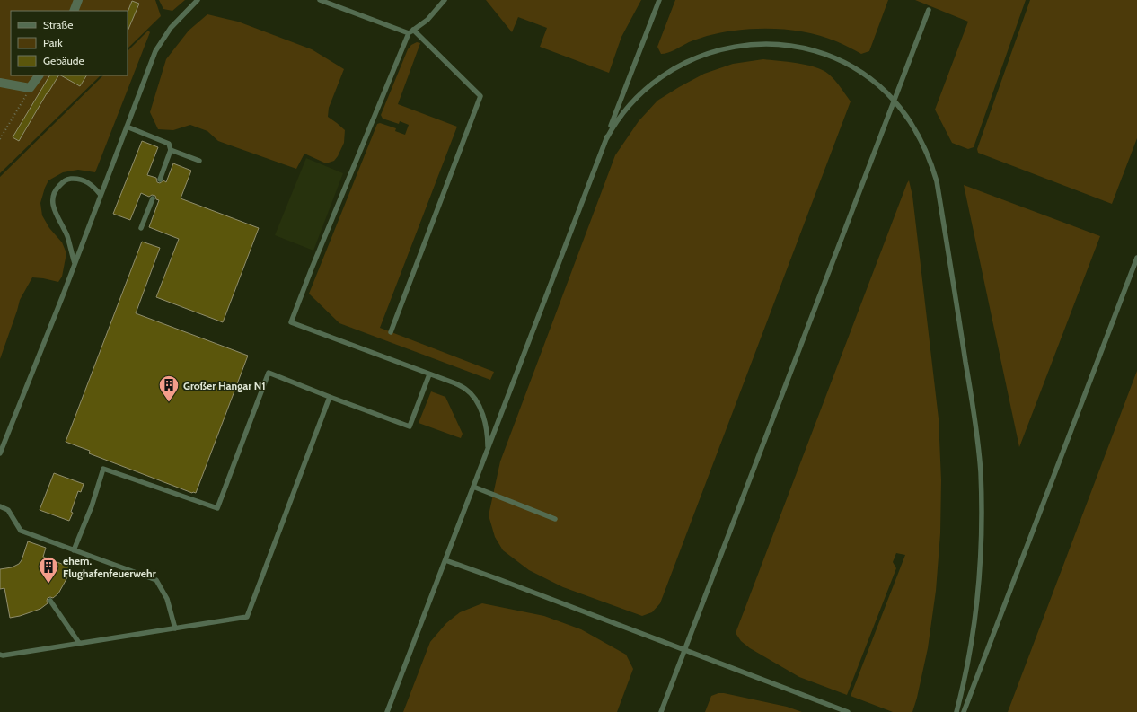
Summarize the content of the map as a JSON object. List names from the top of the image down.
{
  "places": {
    "building": ["Großer Hangar N1", "ehem. Flughafenfeuerwehr"]
  },
  "legend": ["Straße", "Park", "Gebäude"]
}
